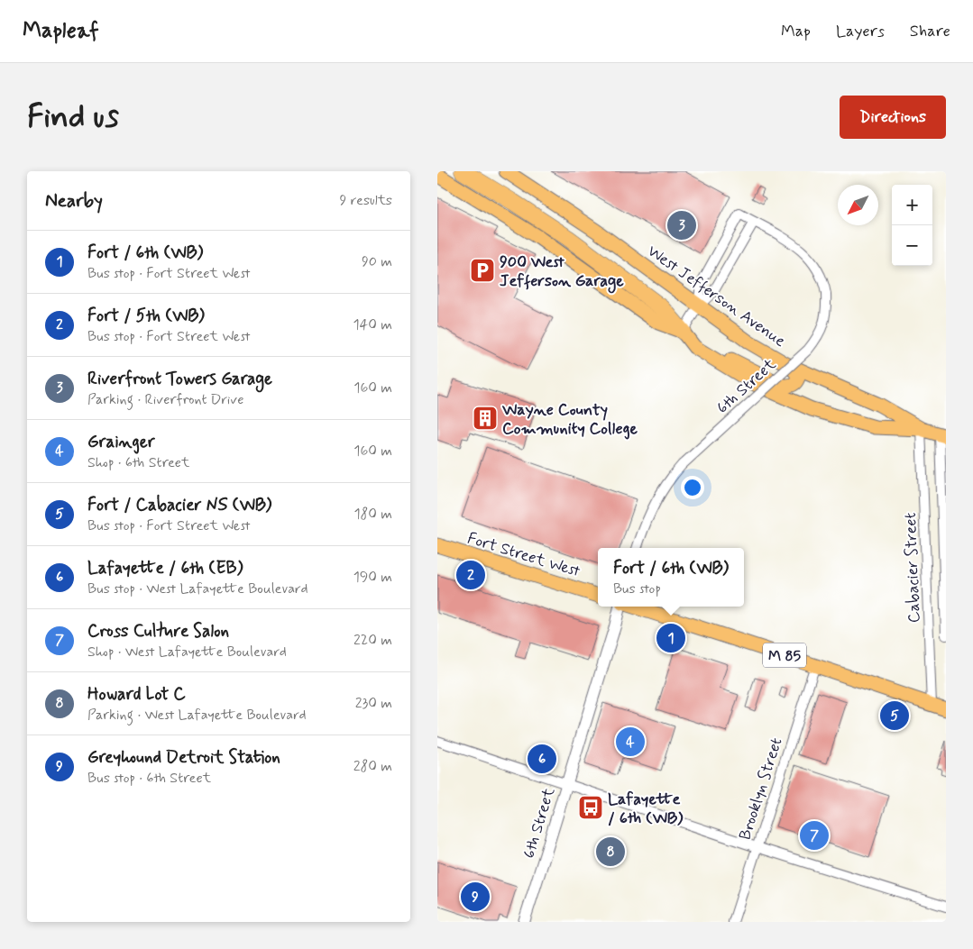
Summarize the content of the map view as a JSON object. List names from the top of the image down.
{
  "streets": {
    "main road": ["West Jefferson Avenue", "Fort Street West", "M 85"],
    "street": ["6th Street", "Cabacier Street", "Brooklyn Street"]
  },
  "crossings": [
    ["West Jefferson Avenue", "6th Street"],
    ["West Jefferson Avenue", "Cabacier Street"],
    ["Cabacier Street", "M 85"],
    ["M 85", "Brooklyn Street"]
  ],
  "places": {
    "parking": ["900 West Jefferson Garage"],
    "building": ["Wayne County Community College"],
    "bus stop": ["Lafayette / 6th (WB)"]
  },
  "north": "bottom left",
  "page": {
    "header": "Mapleaf",
    "nav": ["Map", "Layers", "Share"],
    "buttons": "Directions",
    "title": "Find us",
    "heading": ["Nearby", "9 results"],
    "map_buttons": ["+", "−"],
    "pins": [
      "3",
      "2",
      "1",
      "5",
      "4",
      "6",
      "7",
      "8",
      "9"
    ],
    "list": [
      {
        "mark": "1",
        "name": "Fort / 6th (WB)",
        "note": "Bus stop · Fort Street West",
        "value": "90 m"
      },
      {
        "mark": "2",
        "name": "Fort / 5th (WB)",
        "note": "Bus stop · Fort Street West",
        "value": "140 m"
      },
      {
        "mark": "3",
        "name": "Riverfront Towers Garage",
        "note": "Parking · Riverfront Drive",
        "value": "160 m"
      },
      {
        "mark": "4",
        "name": "Grainger",
        "note": "Shop · 6th Street",
        "value": "160 m"
      },
      {
        "mark": "5",
        "name": "Fort / Cabacier NS (WB)",
        "note": "Bus stop · Fort Street West",
        "value": "180 m"
      },
      {
        "mark": "6",
        "name": "Lafayette / 6th (EB)",
        "note": "Bus stop · West Lafayette Boulevard",
        "value": "190 m"
      },
      {
        "mark": "7",
        "name": "Cross Culture Salon",
        "note": "Shop · West Lafayette Boulevard",
        "value": "220 m"
      },
      {
        "mark": "8",
        "name": "Howard Lot C",
        "note": "Parking · West Lafayette Boulevard",
        "value": "230 m"
      },
      {
        "mark": "9",
        "name": "Greyhound Detroit Station",
        "note": "Bus stop · 6th Street",
        "value": "280 m"
      }
    ],
    "popup": ["Fort / 6th (WB)", "Bus stop"]
  }
}
